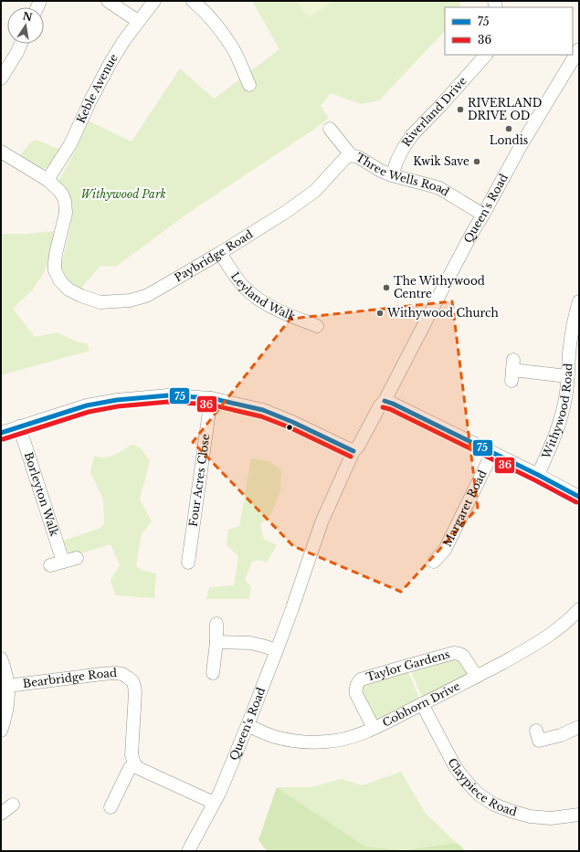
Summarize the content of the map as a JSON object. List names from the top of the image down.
{
  "streets": {
    "street": [
      "Keble Avenue",
      "Riverland Drive",
      "Three Wells Road",
      "Queen's Road",
      "Paybridge Road",
      "Leyland Walk",
      "Withywood Road",
      "Four Acres Close",
      "Borleyton Walk",
      "Margaret Road",
      "Taylor Gardens",
      "Bearbridge Road",
      "Cobhorn Drive",
      "Claypiece Road"
    ]
  },
  "crossings": [
    ["Keble Avenue", "Paybridge Road"],
    ["Riverland Drive", "Three Wells Road"],
    ["Three Wells Road", "Queen's Road"],
    ["Three Wells Road", "Paybridge Road"],
    ["Queen's Road", "Cobhorn Drive"],
    ["Paybridge Road", "Leyland Walk"],
    ["Taylor Gardens", "Cobhorn Drive"],
    ["Cobhorn Drive", "Claypiece Road"]
  ],
  "parks": ["Withywood Park"],
  "places": [
    "RIVERLAND DRIVE OD",
    "Londis",
    "Kwik Save",
    "The Withywood Centre",
    "Withywood Church"
  ],
  "lines": ["transit line 75", "transit line 36"],
  "legend": ["75", "36"],
  "north": "top"
}
